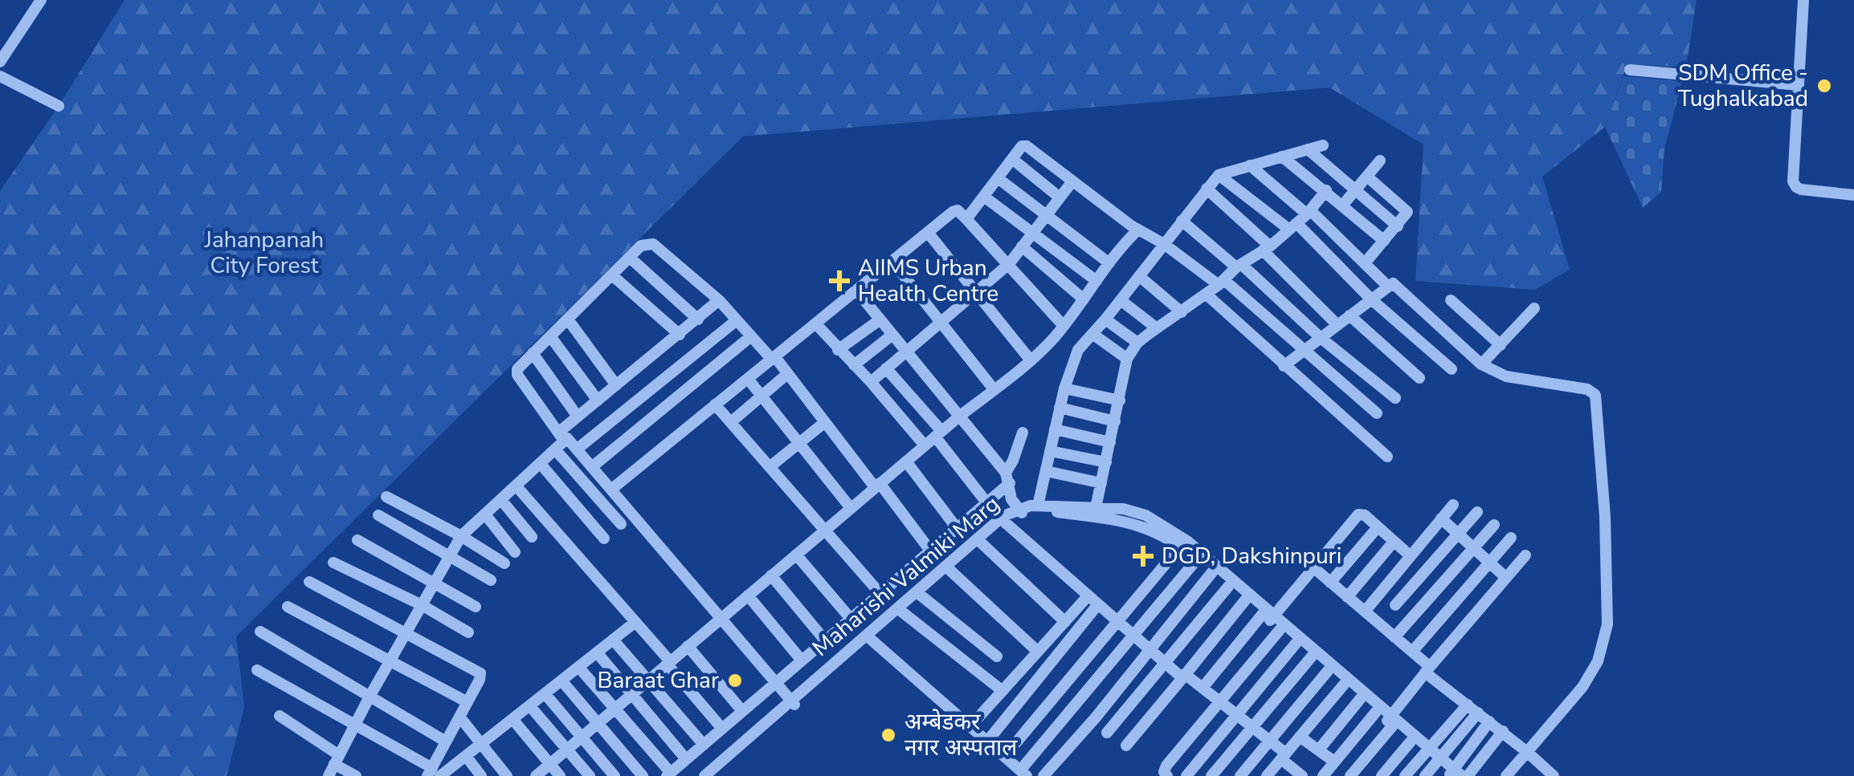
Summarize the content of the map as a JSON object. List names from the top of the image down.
{
  "streets": {
    "street": ["Maharishi Valmiki Marg"]
  },
  "parks": ["Jahanpanah City Forest"],
  "places": {
    "other": ["SDM Office - Tughalkabad", "Baraat Ghar", "अम्बेडकर नगर अस्पताल"],
    "health": ["AIIMS Urban Health Centre", "DGD, Dakshinpuri"]
  }
}
